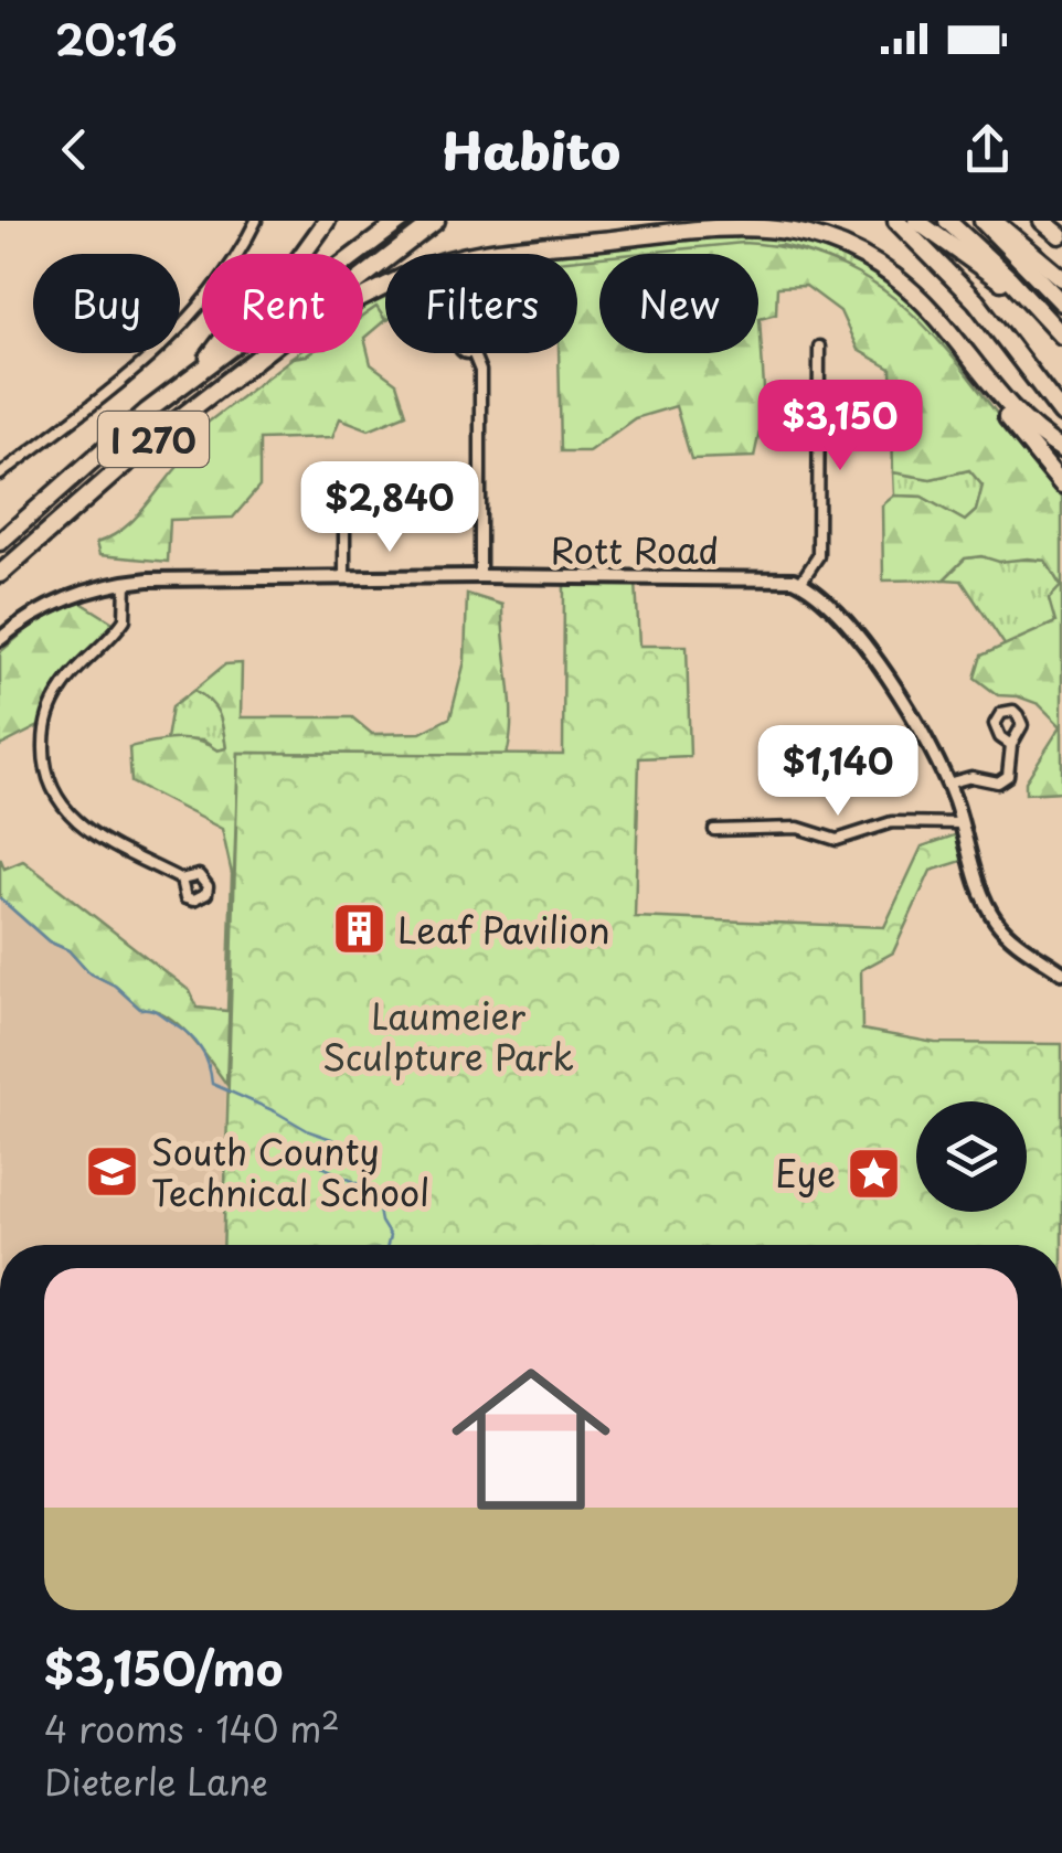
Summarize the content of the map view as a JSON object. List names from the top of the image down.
{
  "streets": {
    "highway": ["I 270"],
    "street": ["Rott Road"]
  },
  "parks": ["Laumeier Sculpture Park"],
  "places": {
    "building": ["Leaf Pavilion"],
    "school or university": ["South County Technical School"],
    "place": ["Eye"]
  },
  "page": {
    "status": "20:16",
    "header": "Habito",
    "chip": [
      "Buy",
      "Rent",
      "Filters",
      "New"
    ],
    "price": ["$3,150", "$2,840", "$1,140"],
    "list": [
      {
        "name": "$3,150/mo",
        "note": "4 rooms · 140 m² · Dieterle Lane"
      }
    ]
  }
}
